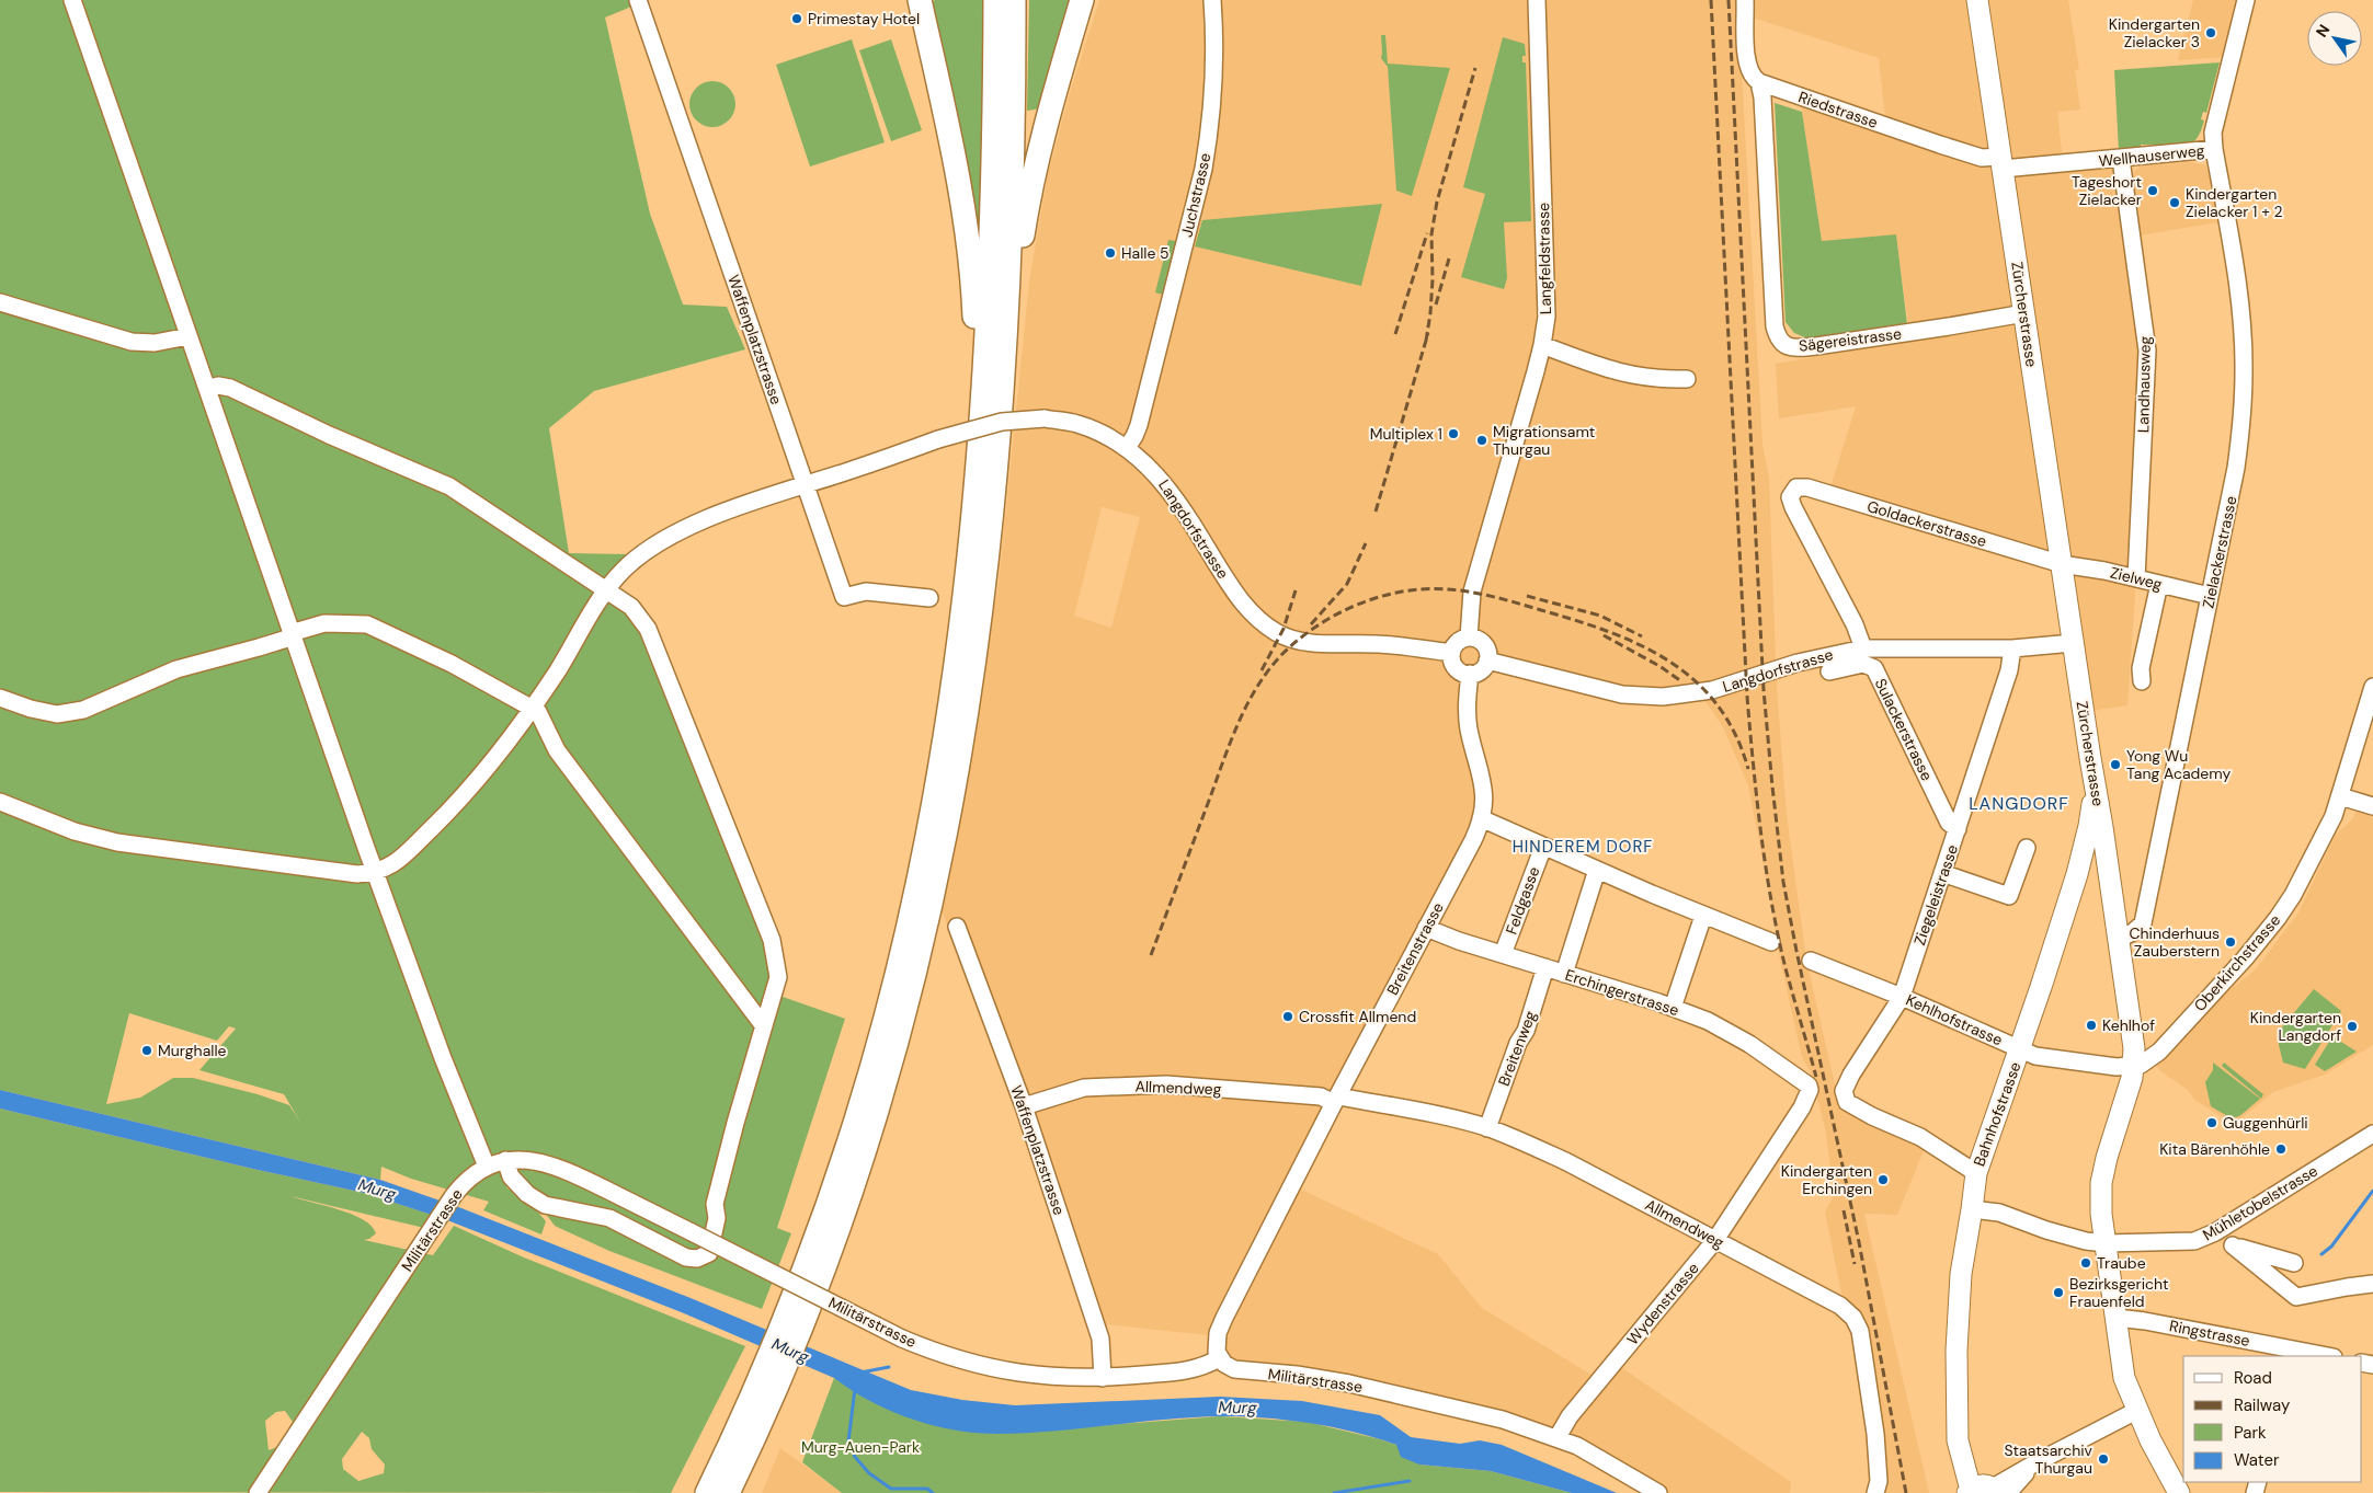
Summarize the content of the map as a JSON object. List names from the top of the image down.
{
  "streets": {
    "main road": ["Zürcherstrasse", "Bahnhofstrasse"],
    "street": [
      "Riedstrasse",
      "Wellhauserweg",
      "Juchstrasse",
      "Langfeldstrasse",
      "Waffenplatzstrasse",
      "Sägereistrasse",
      "Landhausweg",
      "Goldackerstrasse",
      "Langdorfstrasse",
      "Zielackerstrasse",
      "Zielweg",
      "Sulackerstrasse",
      "Ziegeleistrasse",
      "Feldgasse",
      "Breitenstrasse",
      "Oberkirchstrasse",
      "Erchingerstrasse",
      "Kehlhofstrasse",
      "Breitenweg",
      "Allmendweg",
      "Mühletobelstrasse",
      "Militärstrasse",
      "Wydenstrasse",
      "Ringstrasse"
    ]
  },
  "crossings": [
    ["Riedstrasse", "Wellhauserweg"],
    ["Riedstrasse", "Zürcherstrasse"],
    ["Riedstrasse", "Sägereistrasse"],
    ["Wellhauserweg", "Zürcherstrasse"],
    ["Wellhauserweg", "Landhausweg"],
    ["Wellhauserweg", "Zielackerstrasse"],
    ["Juchstrasse", "Langdorfstrasse"],
    ["Langfeldstrasse", "Langdorfstrasse"],
    ["Langfeldstrasse", "Breitenstrasse"],
    ["Zürcherstrasse", "Sägereistrasse"],
    ["Zürcherstrasse", "Goldackerstrasse"],
    ["Zürcherstrasse", "Langdorfstrasse"],
    ["Zürcherstrasse", "Zielackerstrasse"],
    ["Zürcherstrasse", "Zielweg"],
    ["Zürcherstrasse", "Oberkirchstrasse"],
    ["Zürcherstrasse", "Kehlhofstrasse"],
    ["Zürcherstrasse", "Bahnhofstrasse"],
    ["Zürcherstrasse", "Mühletobelstrasse"],
    ["Zürcherstrasse", "Ringstrasse"],
    ["Waffenplatzstrasse", "Langdorfstrasse"],
    ["Waffenplatzstrasse", "Allmendweg"],
    ["Waffenplatzstrasse", "Militärstrasse"],
    ["Landhausweg", "Zielweg"],
    ["Goldackerstrasse", "Langdorfstrasse"],
    ["Goldackerstrasse", "Zielweg"],
    ["Langdorfstrasse", "Ziegeleistrasse"],
    ["Langdorfstrasse", "Breitenstrasse"],
    ["Zielackerstrasse", "Zielweg"],
    ["Sulackerstrasse", "Ziegeleistrasse"],
    ["Ziegeleistrasse", "Kehlhofstrasse"],
    ["Ziegeleistrasse", "Bahnhofstrasse"],
    ["Feldgasse", "Erchingerstrasse"],
    ["Breitenstrasse", "Erchingerstrasse"],
    ["Breitenstrasse", "Allmendweg"],
    ["Breitenstrasse", "Militärstrasse"],
    ["Oberkirchstrasse", "Kehlhofstrasse"],
    ["Erchingerstrasse", "Breitenweg"],
    ["Erchingerstrasse", "Wydenstrasse"],
    ["Kehlhofstrasse", "Bahnhofstrasse"],
    ["Breitenweg", "Allmendweg"],
    ["Allmendweg", "Wydenstrasse"],
    ["Militärstrasse", "Wydenstrasse"]
  ],
  "districts": ["LANGDORF", "HINDEREM DORF"],
  "water": ["Murg"],
  "parks": ["Murg-Auen-Park"],
  "places": [
    "Primestay Hotel",
    "Kindergarten Zielacker 3",
    "Tageshort Zielacker",
    "Kindergarten Zielacker 1 + 2",
    "Halle 5",
    "Multiplex 1",
    "Migrationsamt Thurgau",
    "Yong Wu Tang Academy",
    "Chinderhuus Zauberstern",
    "Crossfit Allmend",
    "Kehlhof",
    "Kindergarten Langdorf",
    "Murghalle",
    "Guggenhürli",
    "Kita Bärenhöhle",
    "Kindergarten Erchingen",
    "Traube",
    "Bezirksgericht Frauenfeld",
    "Staatsarchiv Thurgau"
  ],
  "legend": [
    "Road",
    "Railway",
    "Park",
    "Water"
  ],
  "north": "top left"
}
